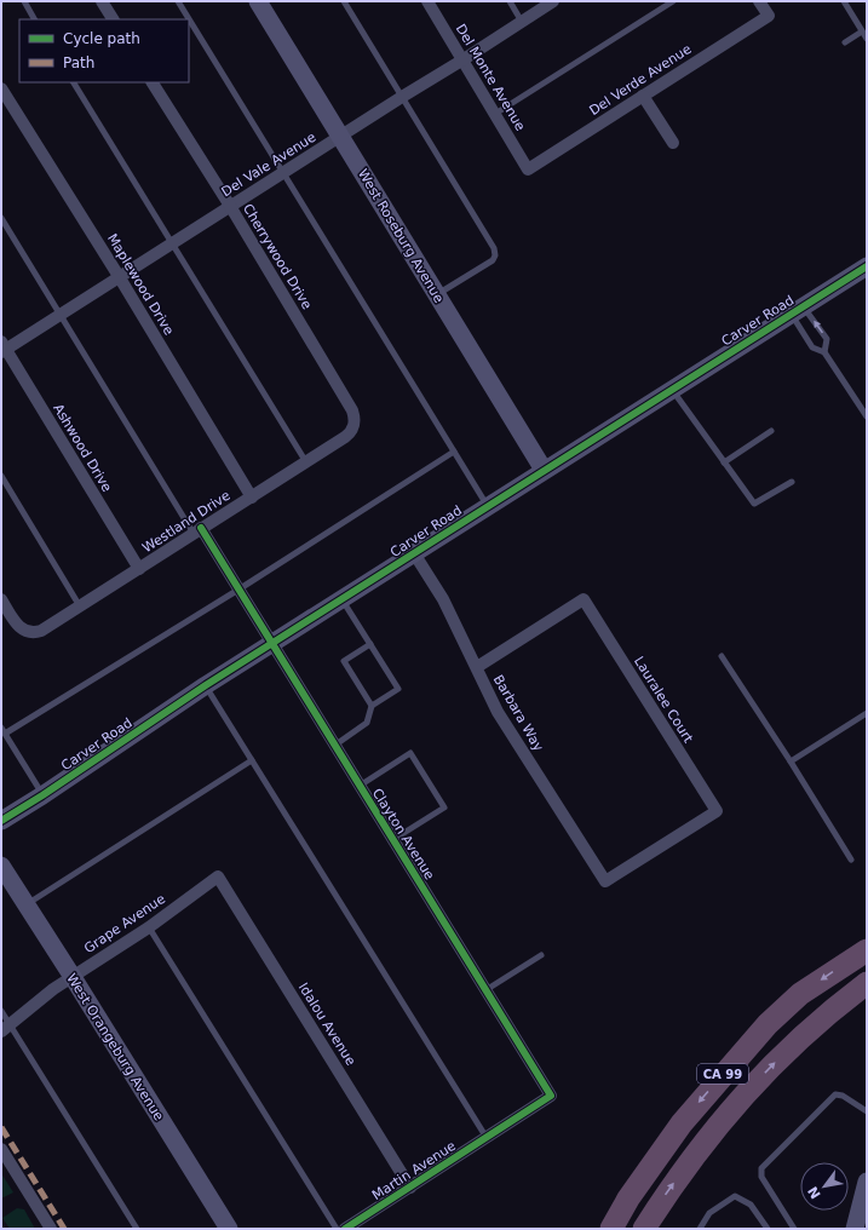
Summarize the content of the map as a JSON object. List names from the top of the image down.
{
  "streets": {
    "highway": ["CA 99"],
    "street": [
      "Del Monte Avenue",
      "Del Verde Avenue",
      "Del Vale Avenue",
      "West Roseburg Avenue",
      "Cherrywood Drive",
      "Maplewood Drive",
      "Carver Road",
      "Ashwood Drive",
      "Westland Drive",
      "Lauralee Court",
      "Barbara Way",
      "Clayton Avenue",
      "Grape Avenue",
      "Idalou Avenue",
      "West Orangeburg Avenue",
      "Martin Avenue"
    ]
  },
  "crossings": [
    ["Del Monte Avenue", "Del Verde Avenue"],
    ["Del Monte Avenue", "Del Vale Avenue"],
    ["Del Vale Avenue", "West Roseburg Avenue"],
    ["Del Vale Avenue", "Cherrywood Drive"],
    ["Del Vale Avenue", "Maplewood Drive"],
    ["Del Vale Avenue", "Ashwood Drive"],
    ["West Roseburg Avenue", "Carver Road"],
    ["Cherrywood Drive", "Westland Drive"],
    ["Maplewood Drive", "Westland Drive"],
    ["Carver Road", "Barbara Way"],
    ["Carver Road", "Clayton Avenue"],
    ["Ashwood Drive", "Westland Drive"],
    ["Westland Drive", "Clayton Avenue"],
    ["Lauralee Court", "Barbara Way"],
    ["Clayton Avenue", "Martin Avenue"],
    ["Grape Avenue", "Idalou Avenue"],
    ["Grape Avenue", "West Orangeburg Avenue"],
    ["Idalou Avenue", "Martin Avenue"]
  ],
  "legend": ["Cycle path", "Path"],
  "north": "bottom left"
}
